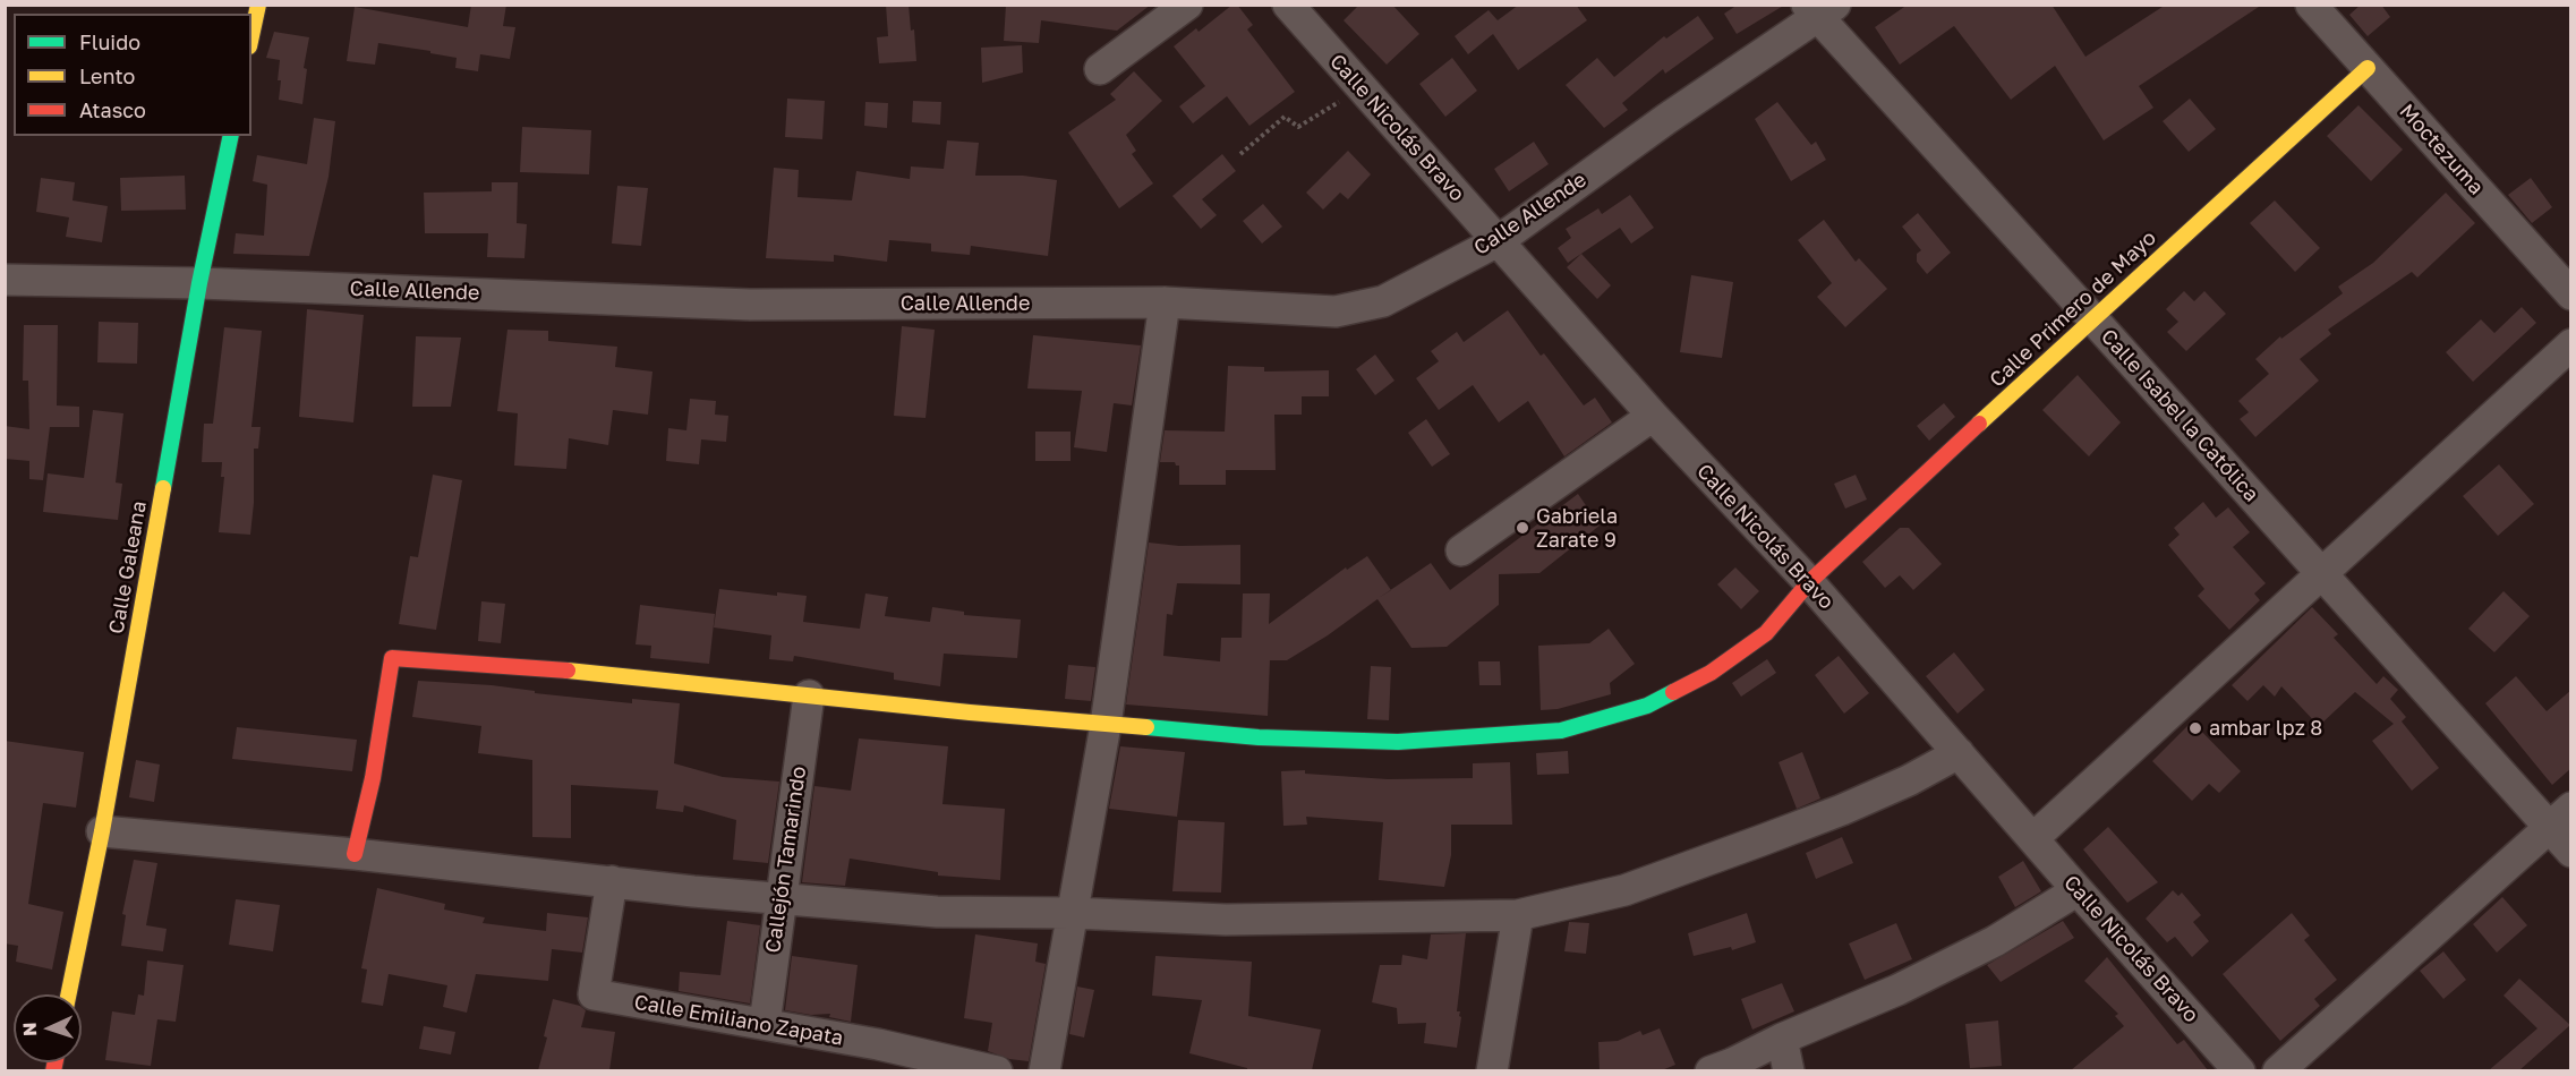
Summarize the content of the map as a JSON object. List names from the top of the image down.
{
  "streets": {
    "street": [
      "Calle Nicolás Bravo",
      "Moctezuma",
      "Calle Allende",
      "Calle Primero de Mayo",
      "Calle Isabel la Católica",
      "Calle Galeana",
      "Callejón Tamarindo",
      "Calle Emiliano Zapata"
    ]
  },
  "crossings": [
    ["Calle Nicolás Bravo", "Calle Allende"],
    ["Calle Nicolás Bravo", "Calle Primero de Mayo"],
    ["Moctezuma", "Calle Primero de Mayo"],
    ["Calle Allende", "Calle Isabel la Católica"],
    ["Calle Allende", "Calle Galeana"],
    ["Calle Primero de Mayo", "Calle Isabel la Católica"],
    ["Calle Primero de Mayo", "Callejón Tamarindo"],
    ["Callejón Tamarindo", "Calle Emiliano Zapata"]
  ],
  "places": ["Gabriela Zarate 9", "ambar lpz 8"],
  "legend": ["Fluido", "Lento", "Atasco"],
  "north": "left"
}
